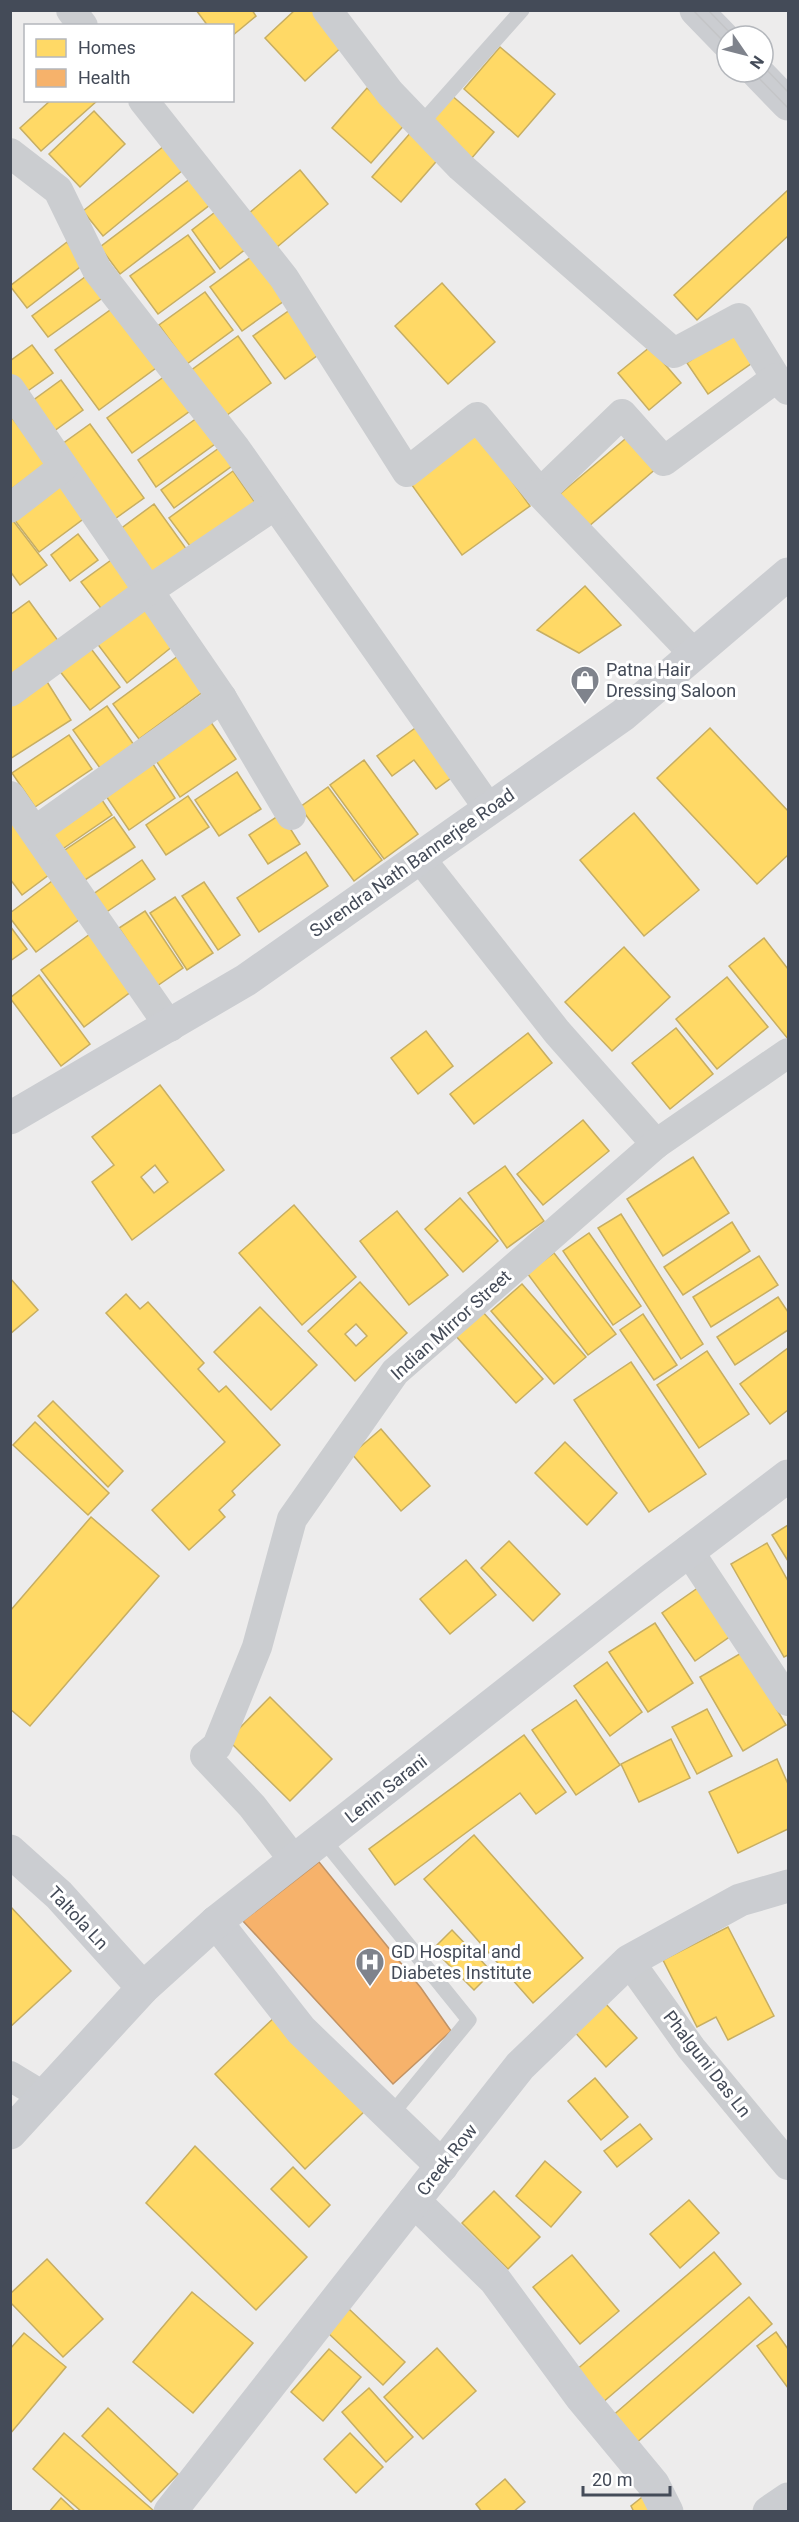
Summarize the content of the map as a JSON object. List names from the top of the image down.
{
  "streets": {
    "main road": [
      "Surendra Nath Bannerjee Road",
      "Lenin Sarani",
      "Taltola Ln",
      "Creek Row"
    ],
    "street": ["Indian Mirror Street", "Phalguni Das Ln"]
  },
  "crossings": [
    ["Indian Mirror Street", "Lenin Sarani"],
    ["Lenin Sarani", "Taltola Ln"],
    ["Phalguni Das Ln", "Creek Row"]
  ],
  "places": {
    "shop": ["Patna Hair Dressing Saloon"],
    "hospital": ["GD Hospital and Diabetes Institute"]
  },
  "legend": ["Homes", "Health"],
  "scale_bar": "20 m",
  "north": "bottom right"
}
